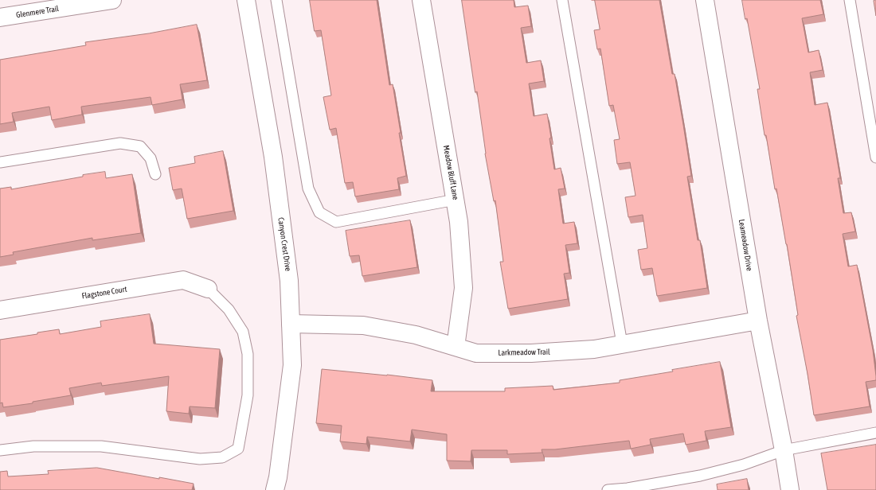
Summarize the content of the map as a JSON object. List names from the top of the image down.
{
  "streets": {
    "street": [
      "Glenmere Trail",
      "Meadow Bluff Lane",
      "Canyon Crest Drive",
      "Leameadow Drive",
      "Flagstone Court",
      "Larkmeadow Trail"
    ]
  },
  "crossings": [
    ["Meadow Bluff Lane", "Larkmeadow Trail"],
    ["Canyon Crest Drive", "Larkmeadow Trail"],
    ["Leameadow Drive", "Larkmeadow Trail"]
  ]
}
